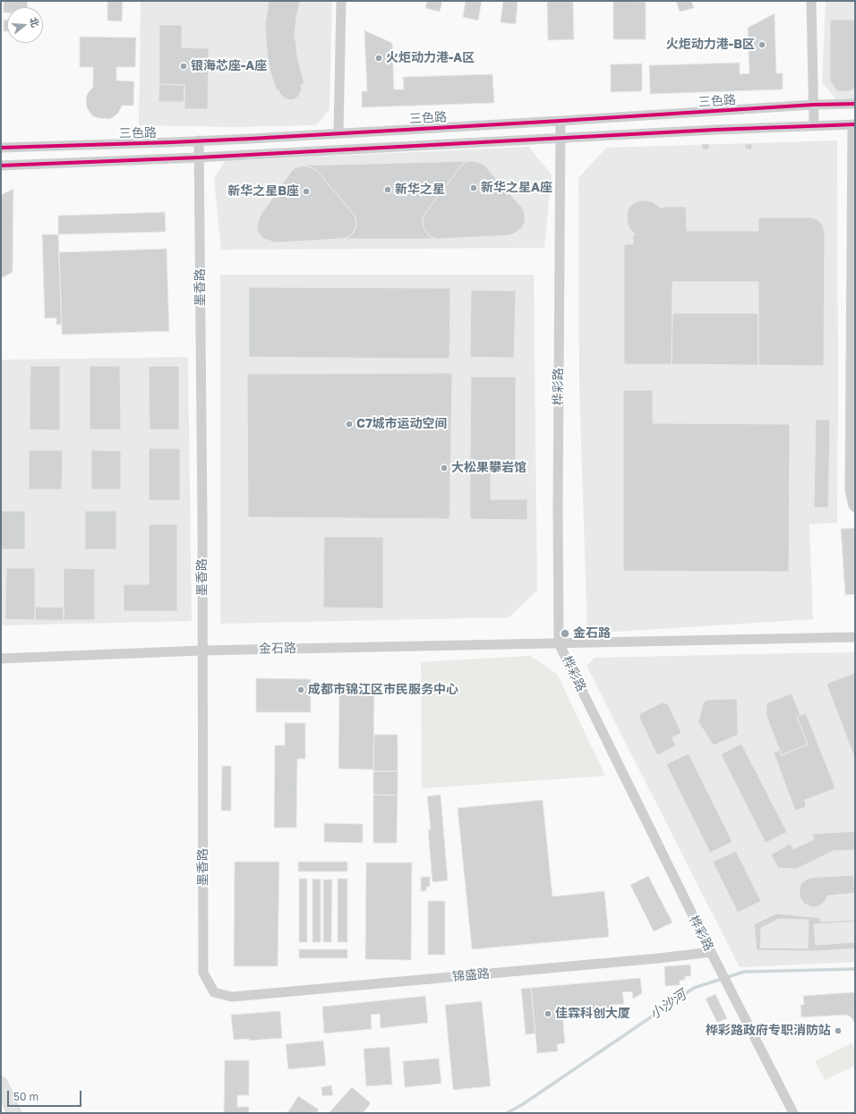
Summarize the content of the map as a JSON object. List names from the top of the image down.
{
  "streets": {
    "street": [
      "三色路",
      "墨香路",
      "桦彩路",
      "金石路",
      "锦盛路"
    ]
  },
  "crossings": [
    ["三色路", "墨香路"],
    ["三色路", "桦彩路"],
    ["墨香路", "金石路"],
    ["墨香路", "锦盛路"],
    ["桦彩路", "金石路"],
    ["桦彩路", "锦盛路"]
  ],
  "water": ["小沙河"],
  "places": [
    "火炬动力港-B区",
    "火炬动力港-A区",
    "银海芯座-A座",
    "新华之星A座",
    "新华之星",
    "新华之星B座",
    "C7城市运动空间",
    "大松果攀岩馆",
    "金石路",
    "成都市锦江区市民服务中心",
    "佳霖科创大厦",
    "桦彩路政府专职消防站"
  ],
  "scale_bar": "50 m",
  "north": "right"
}
